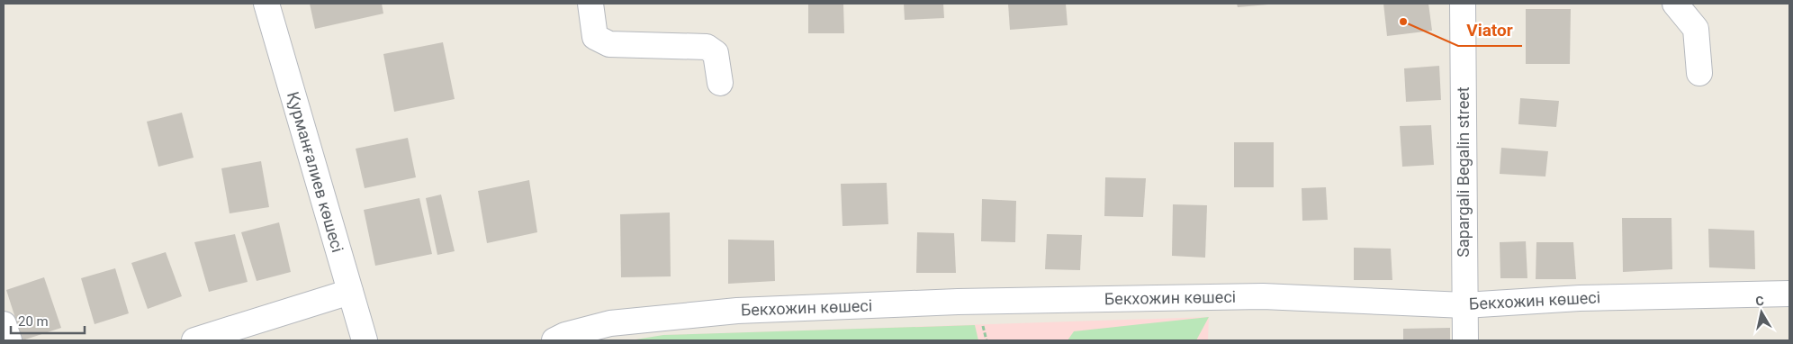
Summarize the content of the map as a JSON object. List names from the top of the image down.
{
  "streets": {
    "street": ["Қурманғалиев көшесі", "Sapargali Begalin street", "Бекхожин көшесі"]
  },
  "crossings": [
    ["Sapargali Begalin street", "Бекхожин көшесі"]
  ],
  "places": ["Viator"],
  "scale_bar": "20 m",
  "north": "top"
}
